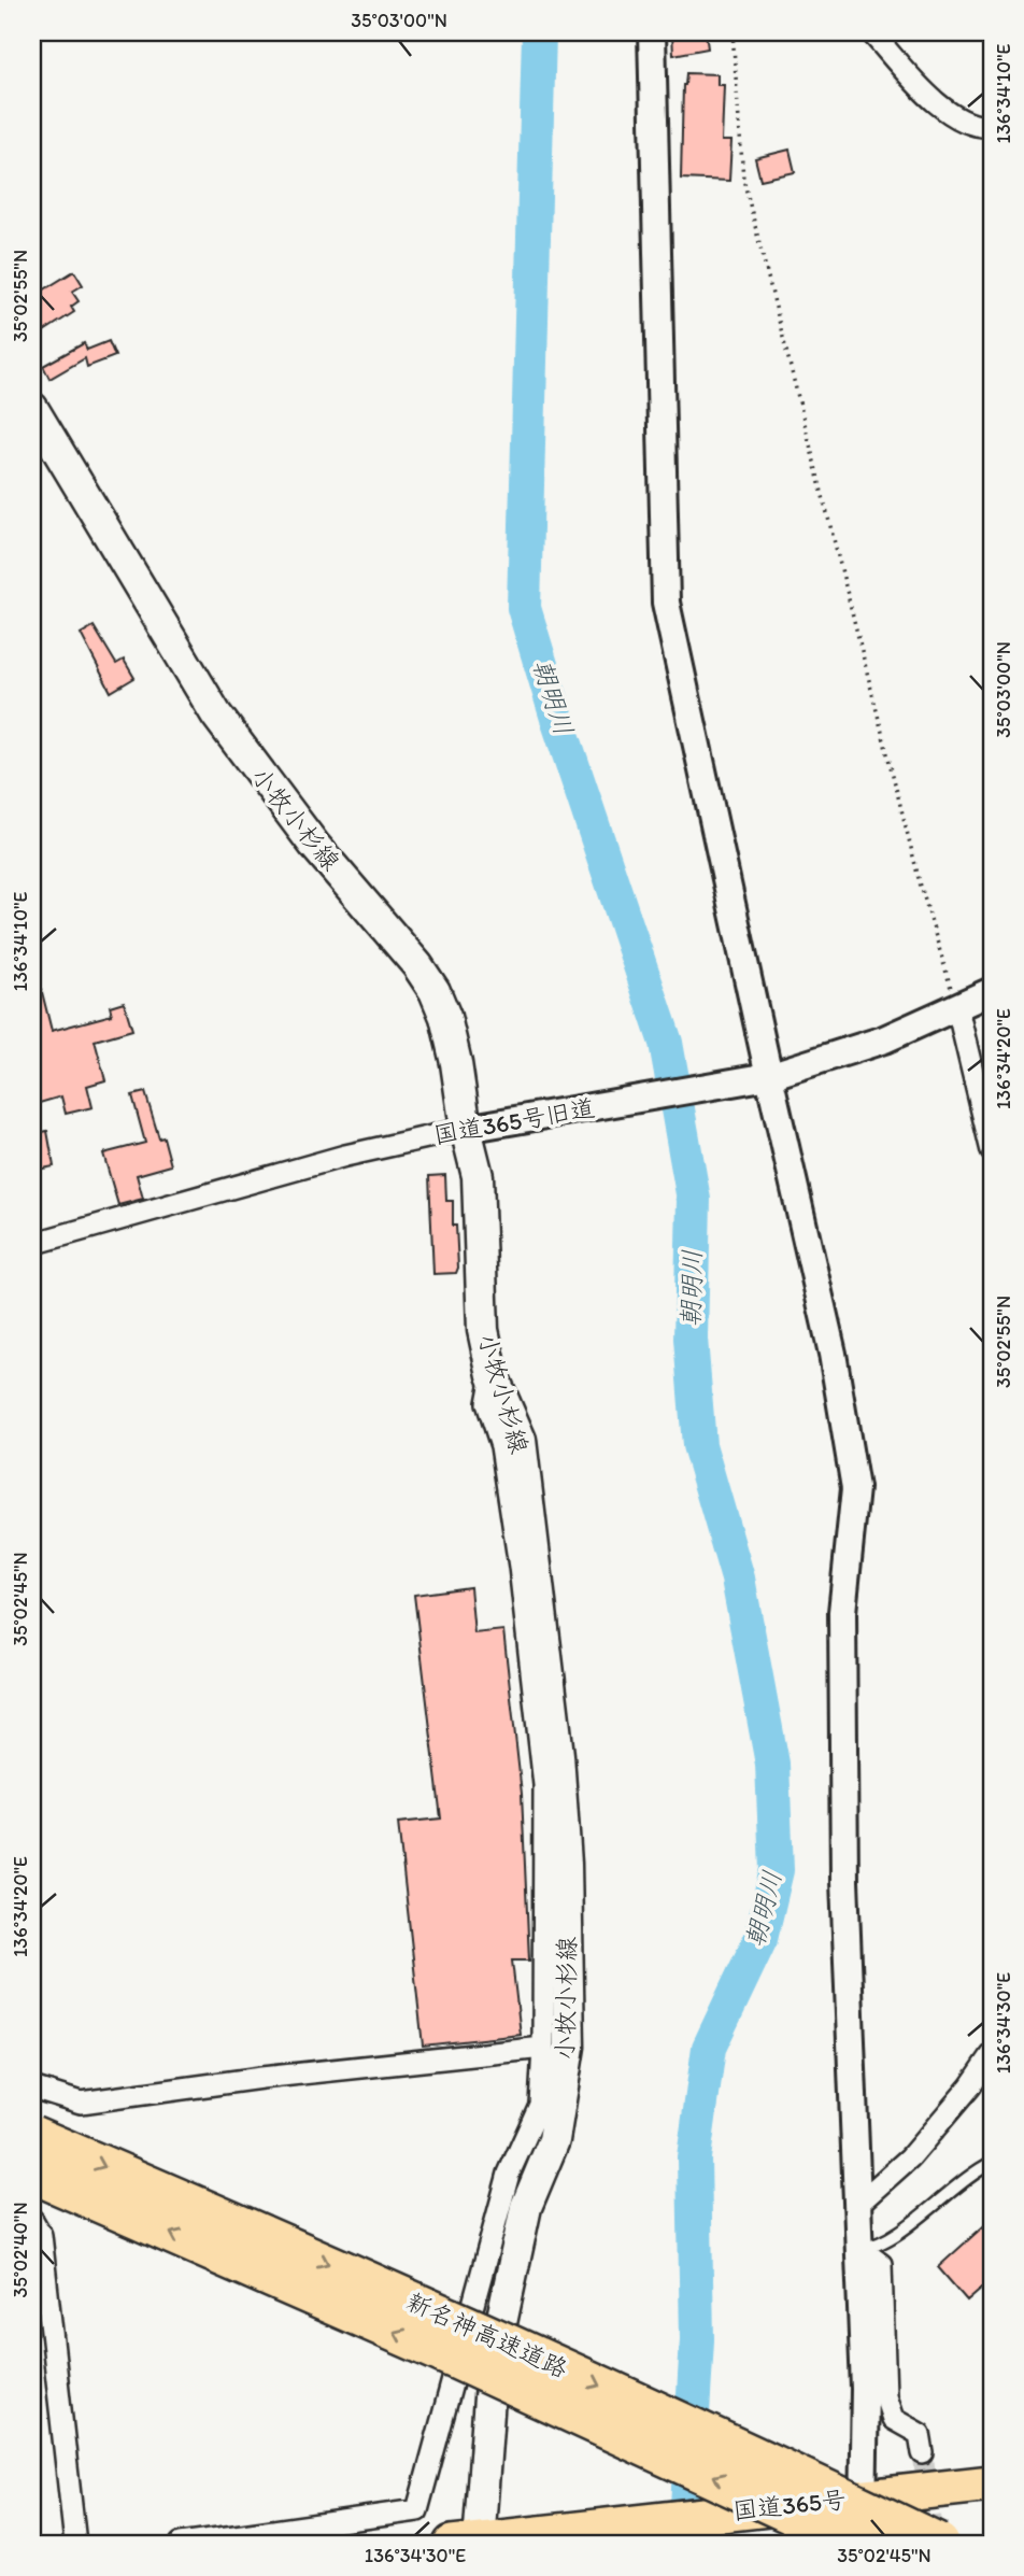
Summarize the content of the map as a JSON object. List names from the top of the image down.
{
  "streets": {
    "highway": ["新名神高速道路", "国道365号"],
    "main road": ["小牧小杉線"],
    "street": ["国道365号旧道"]
  },
  "crossings": [
    ["小牧小杉線", "国道365号旧道"],
    ["小牧小杉線", "国道365号"]
  ],
  "water": ["朝明川"],
  "coordinates": [
    "35°03'00\"N",
    "136°34'10\"E",
    "35°02'55\"N",
    "136°34'20\"E",
    "35°02'45\"N",
    "136°34'30\"E",
    "35°02'40\"N"
  ]
}
